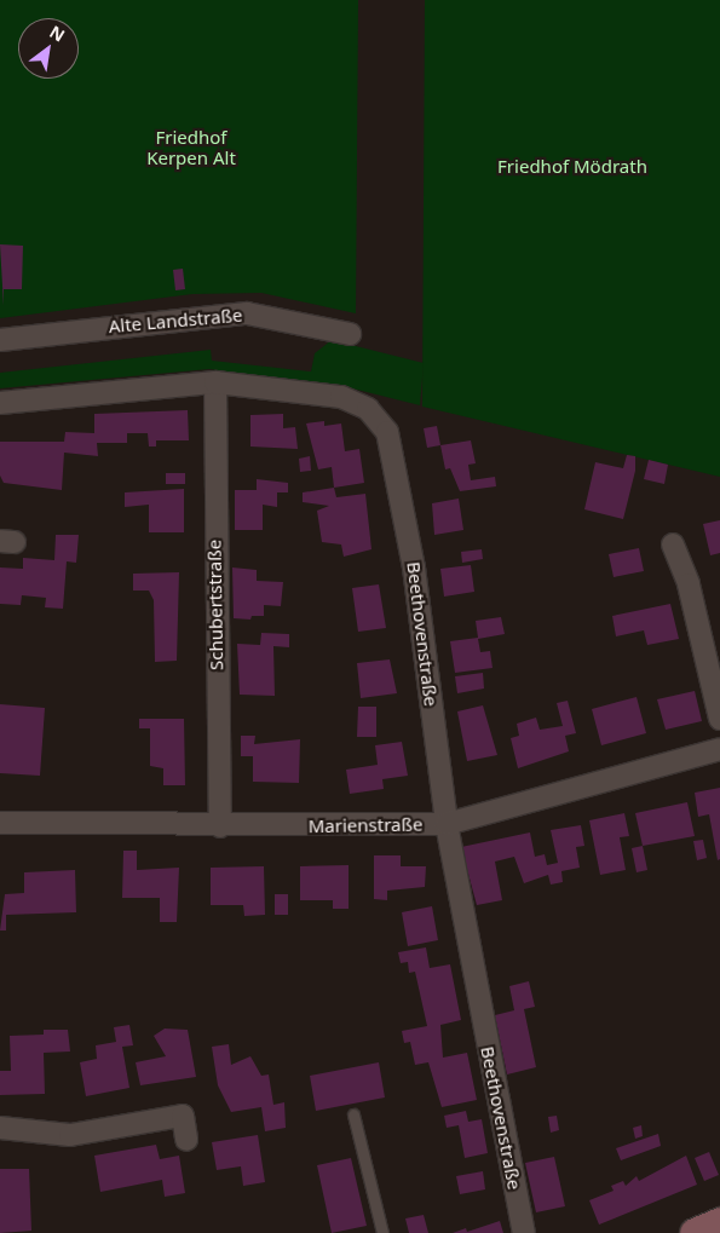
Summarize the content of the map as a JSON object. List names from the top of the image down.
{
  "streets": {
    "street": [
      "Alte Landstraße",
      "Schubertstraße",
      "Beethovenstraße",
      "Marienstraße"
    ]
  },
  "crossings": [
    ["Schubertstraße", "Beethovenstraße"],
    ["Schubertstraße", "Marienstraße"],
    ["Beethovenstraße", "Marienstraße"]
  ],
  "parks": ["Friedhof Kerpen Alt", "Friedhof Mödrath"],
  "north": "top right"
}
